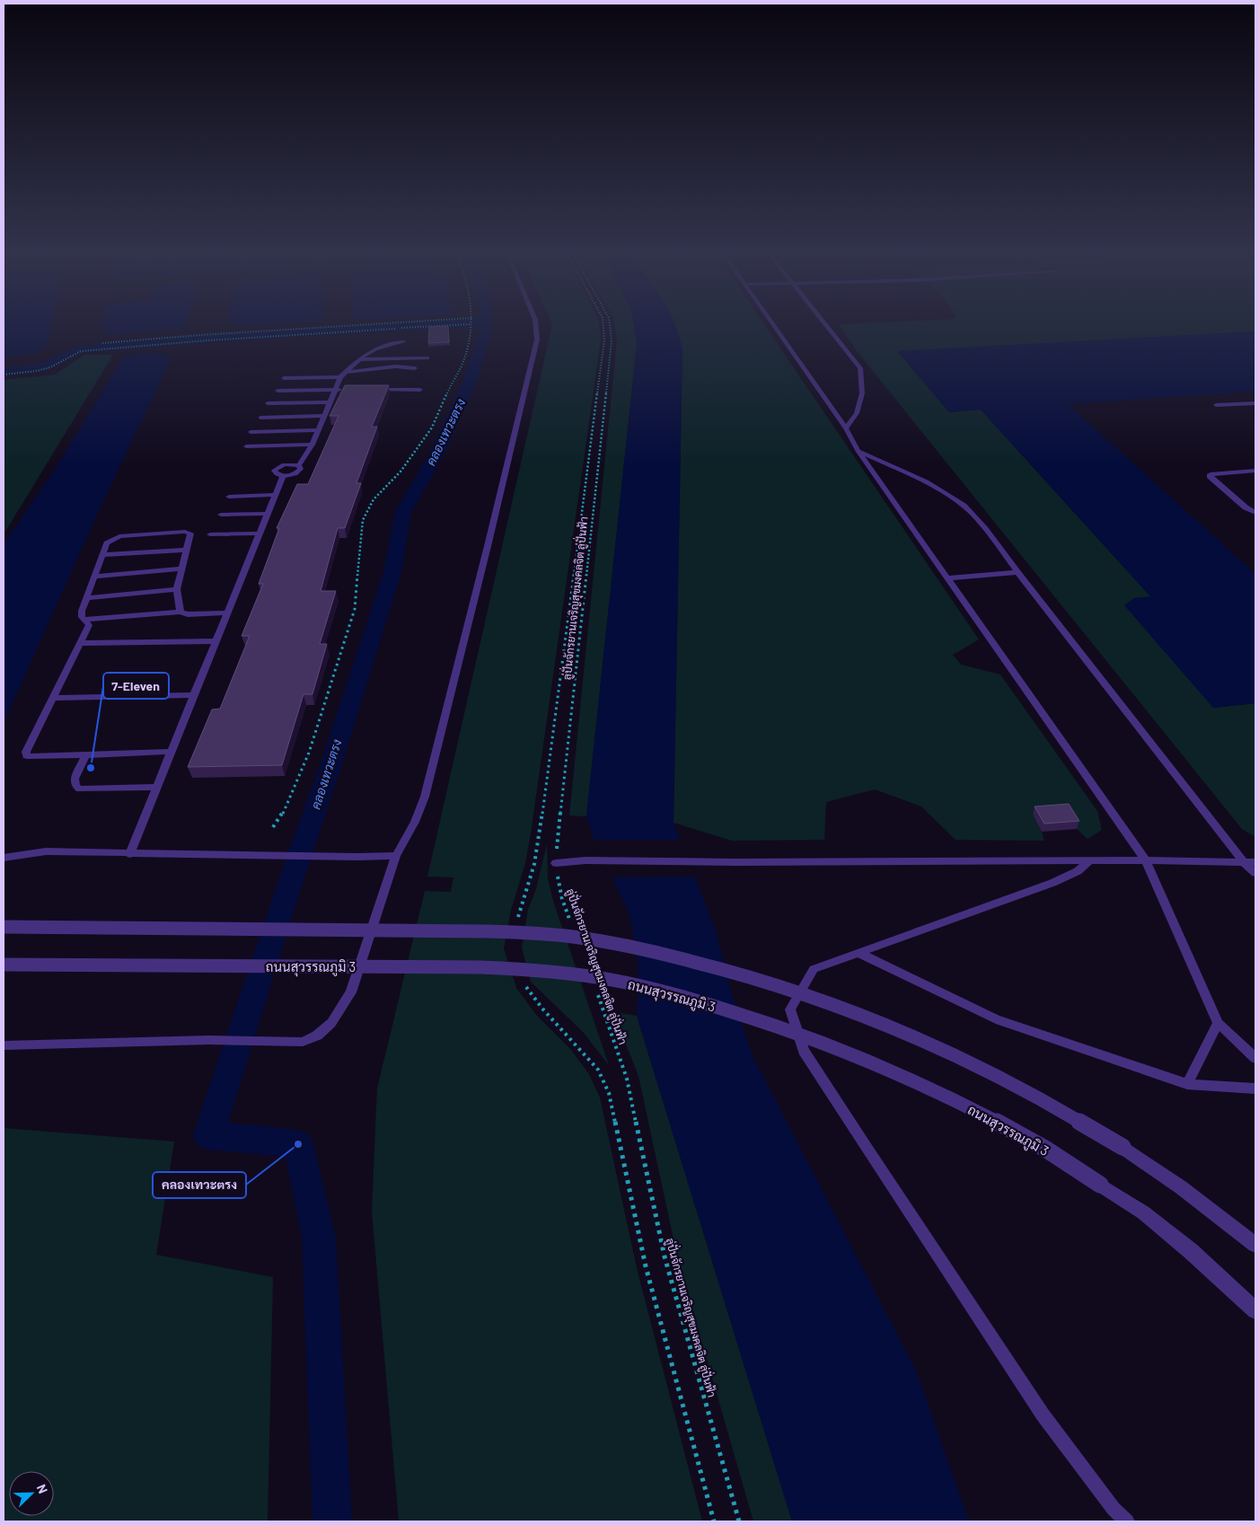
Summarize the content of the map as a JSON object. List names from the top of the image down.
{
  "streets": {
    "street": ["ถนนสุวรรณภูมิ 3"],
    "path": ["ลู่ปั่นจักรยานเจริญสุขมงคลจิต ลู่ปั่นฟ้า"]
  },
  "water": ["คลองเทวะตรง"],
  "places": ["7-Eleven", "คลองเทวะตรง"],
  "north": "top right"
}
